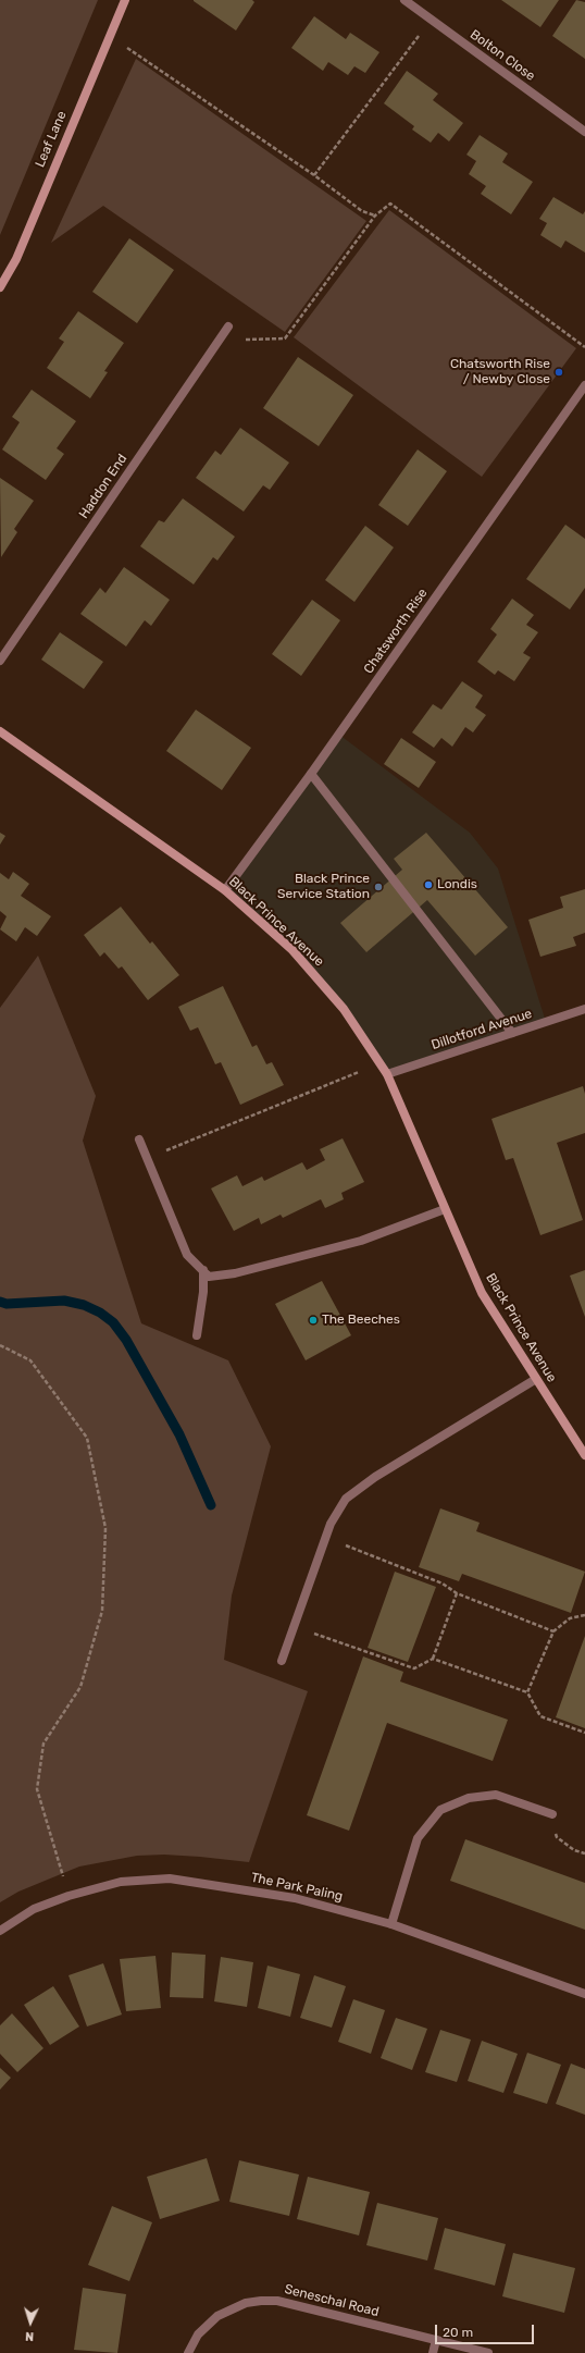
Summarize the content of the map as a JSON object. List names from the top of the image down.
{
  "streets": {
    "street": [
      "Bolton Close",
      "Leaf Lane",
      "Haddon End",
      "Chatsworth Rise",
      "Black Prince Avenue",
      "Dillotford Avenue",
      "The Park Paling",
      "Seneschal Road"
    ]
  },
  "crossings": [
    ["Chatsworth Rise", "Black Prince Avenue"],
    ["Black Prince Avenue", "Dillotford Avenue"]
  ],
  "places": [
    "Chatsworth Rise / Newby Close",
    "Londis",
    "Black Prince Service Station",
    "The Beeches"
  ],
  "scale_bar": "20 m",
  "north": "bottom"
}
